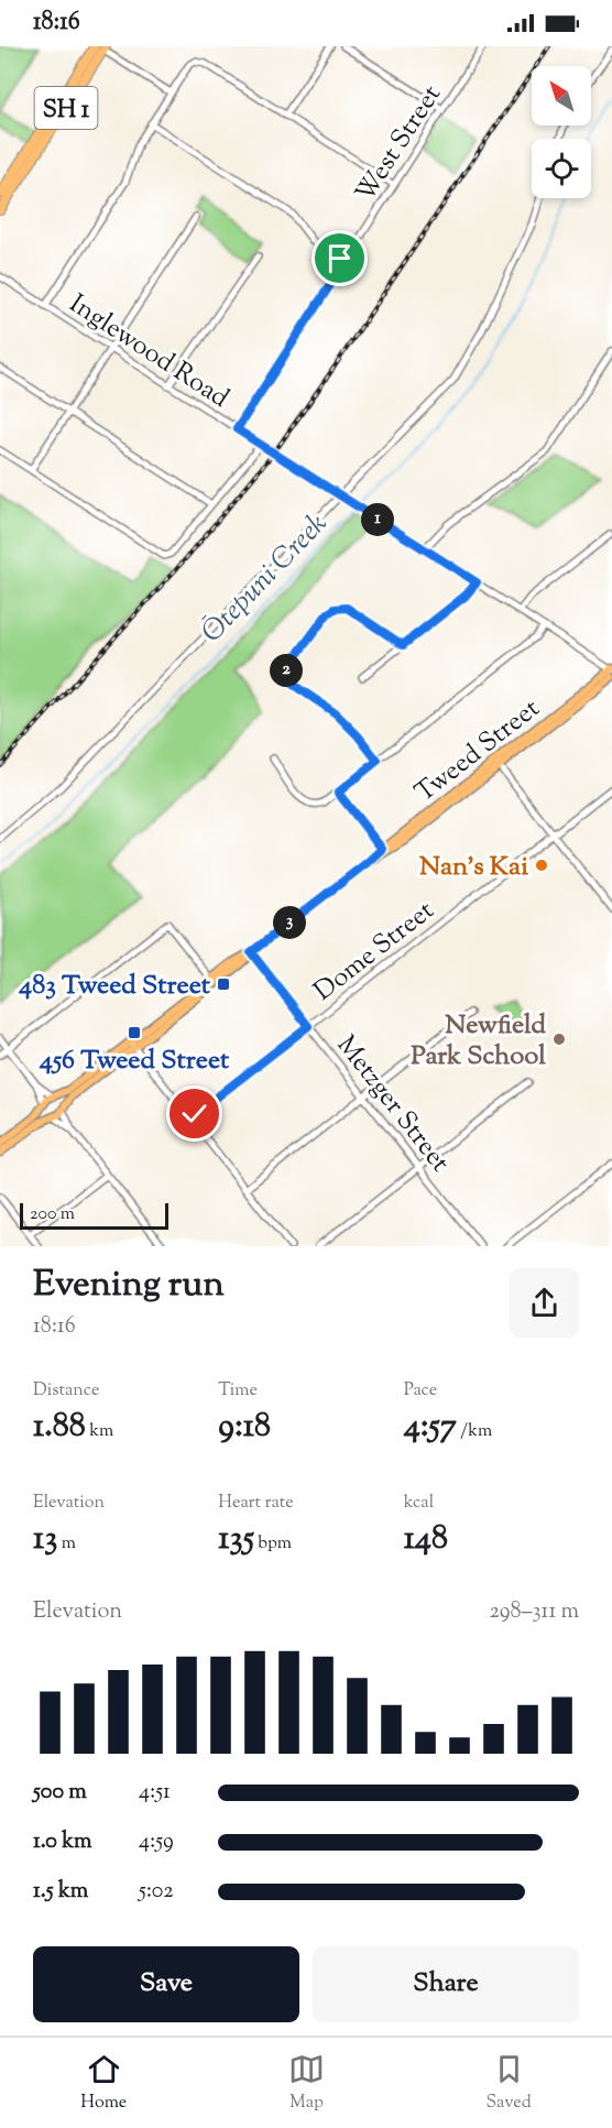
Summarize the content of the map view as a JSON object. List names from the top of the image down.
{
  "streets": {
    "highway": ["SH 1"],
    "main road": ["Tweed Street"],
    "street": [
      "West Street",
      "Inglewood Road",
      "Dome Street",
      "Metzger Street"
    ]
  },
  "crossings": [
    ["West Street", "Inglewood Road"],
    ["Inglewood Road", "Tweed Street"],
    ["Tweed Street", "Metzger Street"],
    ["Dome Street", "Metzger Street"]
  ],
  "water": ["Ōtepuni Creek"],
  "places": {
    "other": ["Nan's Kai", "Newfield Park School"],
    "transit": ["483 Tweed Street", "456 Tweed Street"]
  },
  "scale_bar": "200 m",
  "north": "top left",
  "page": {
    "status": "18:16",
    "pins": ["1", "2", "3"],
    "scale": "200 m",
    "heading": ["Evening run", "18:16"],
    "stats": [
      ["Distance", "1.88 km"],
      ["Time", "9:18"],
      ["Pace", "4:57 /km"],
      ["Elevation", "13 m"],
      ["Heart rate", "135 bpm"],
      ["kcal", "148"]
    ],
    "chart": ["Elevation", "298–311 m"],
    "list": [
      {
        "name": "500 m",
        "note": "4:51"
      },
      {
        "name": "1.0 km",
        "note": "4:59"
      },
      {
        "name": "1.5 km",
        "note": "5:02"
      }
    ],
    "buttons": ["Save", "Share"],
    "tabs": ["Home", "Map", "Saved"]
  }
}
